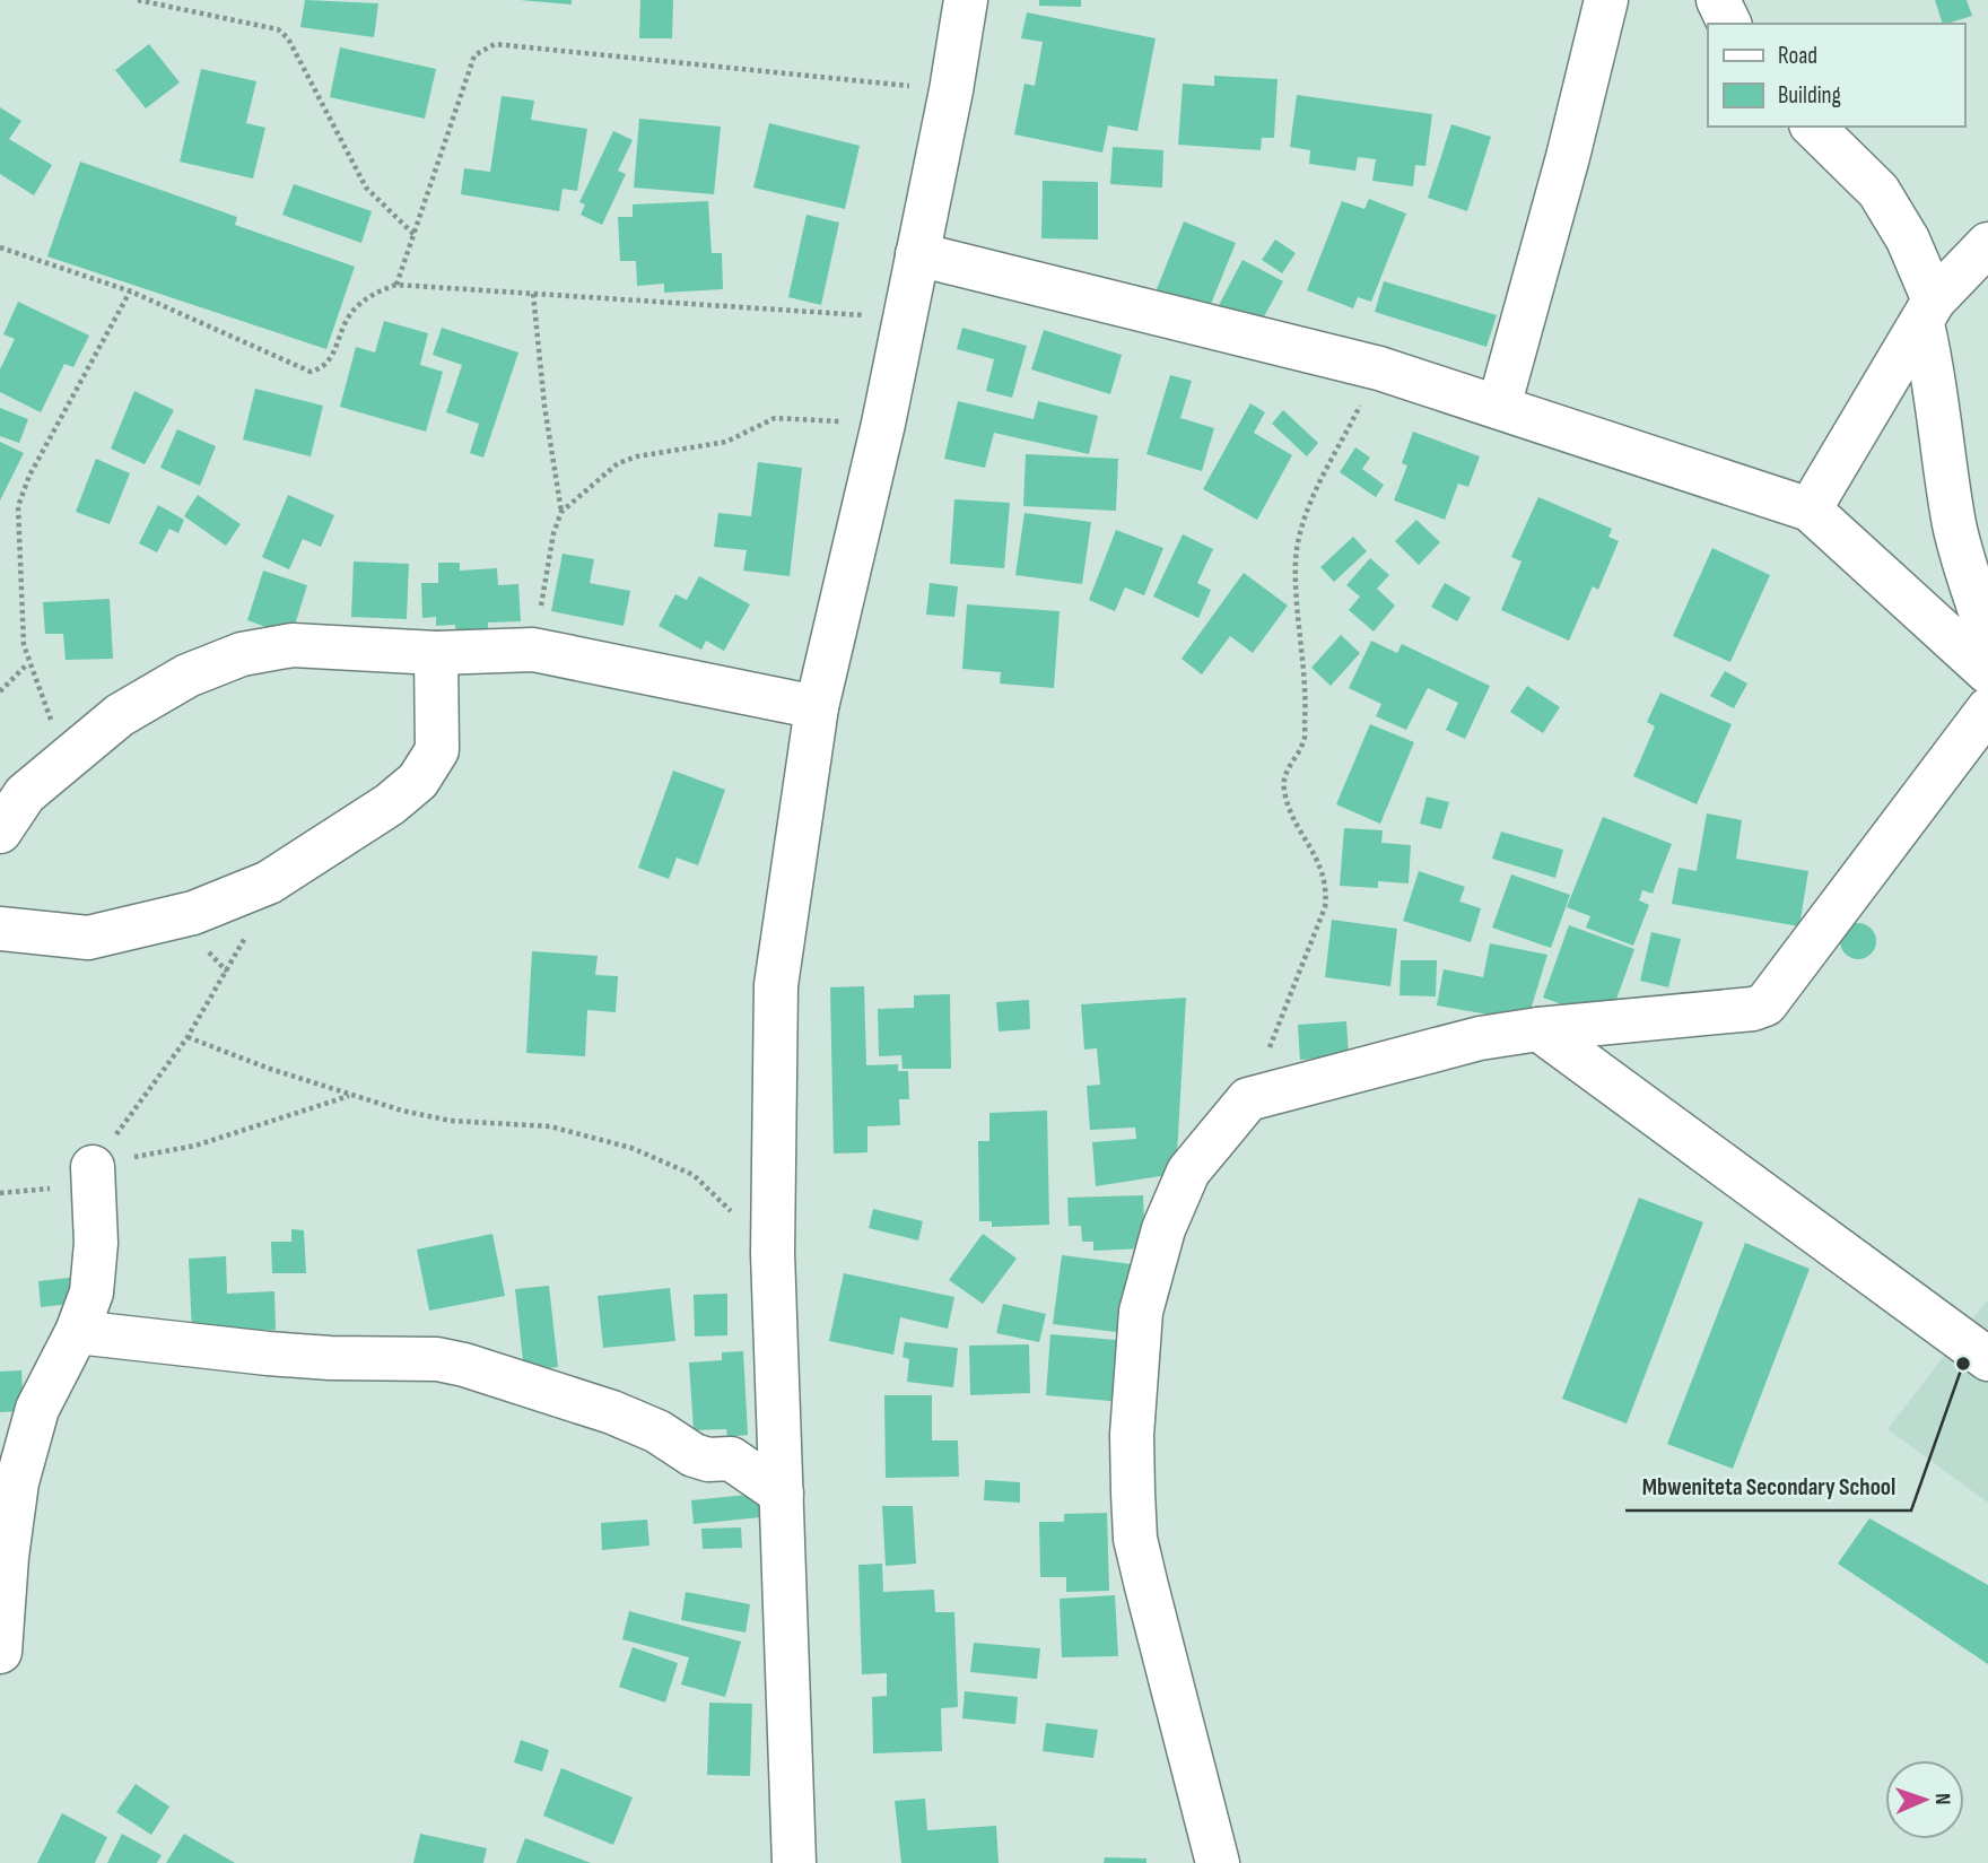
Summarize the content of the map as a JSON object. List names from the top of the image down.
{
  "places": ["Mbweniteta Secondary School"],
  "legend": ["Road", "Building"],
  "north": "right"
}
